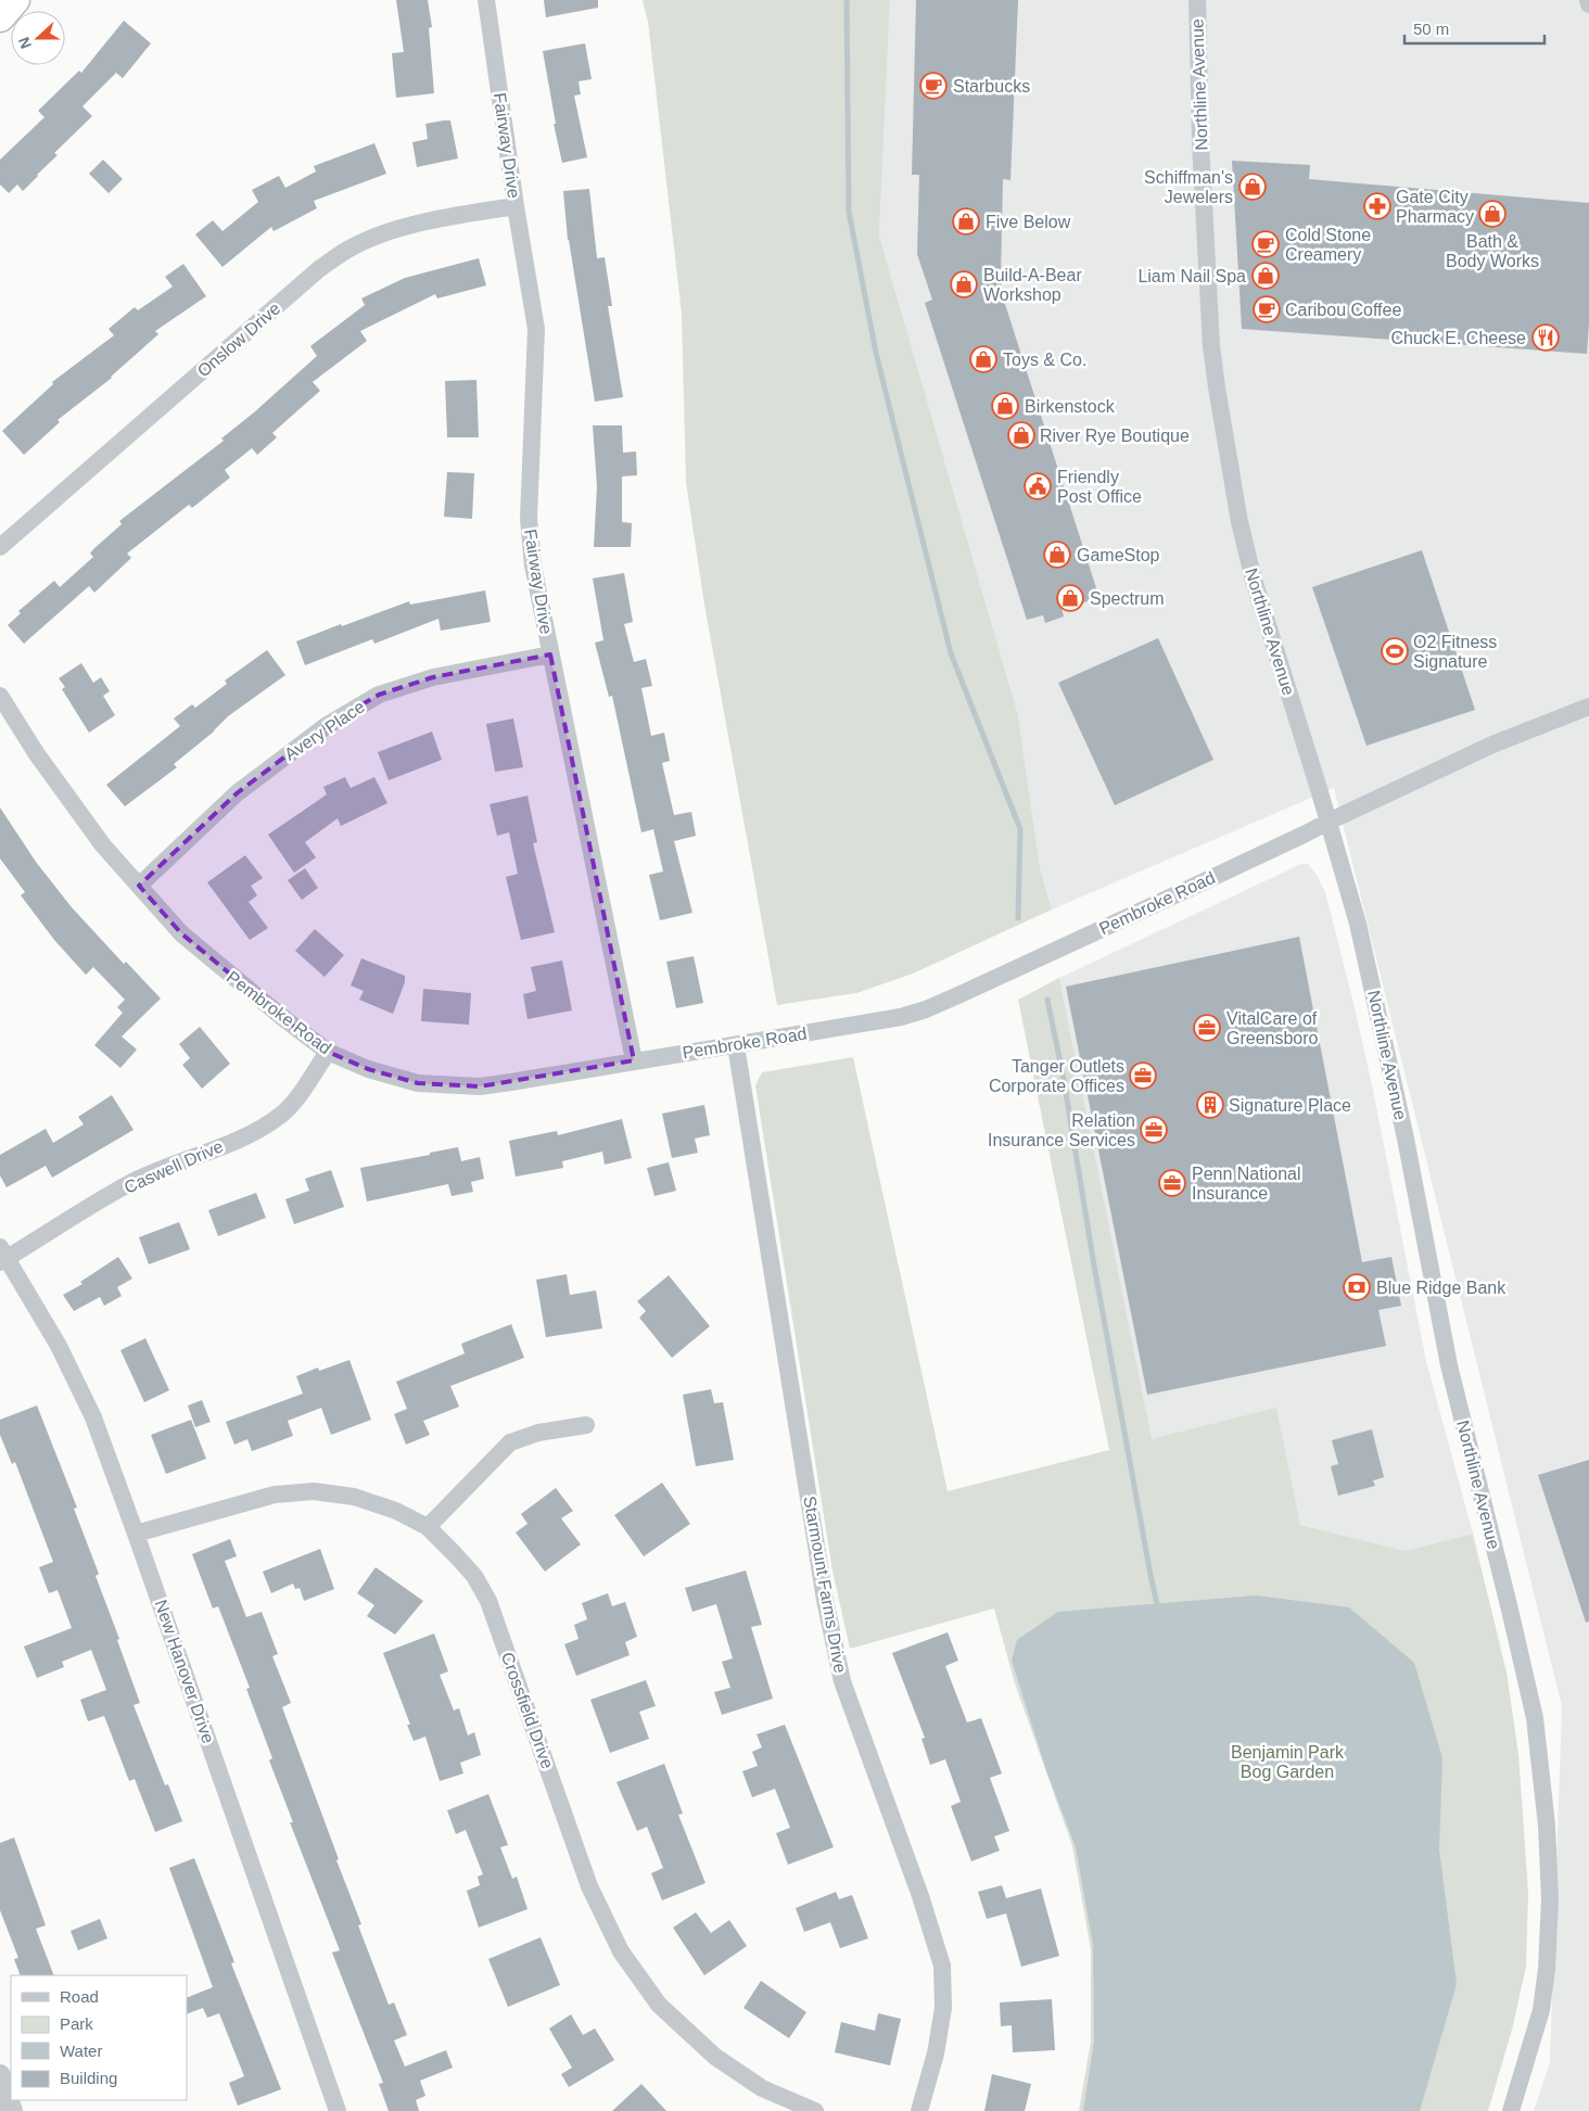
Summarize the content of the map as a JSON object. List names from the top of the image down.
{
  "streets": {
    "street": [
      "Northline Avenue",
      "Fairway Drive",
      "Onslow Drive",
      "Avery Place",
      "Pembroke Road",
      "Caswell Drive",
      "Starmount Farms Drive",
      "New Hanover Drive",
      "Crossfield Drive"
    ]
  },
  "crossings": [
    ["Northline Avenue", "Pembroke Road"],
    ["Fairway Drive", "Onslow Drive"],
    ["Fairway Drive", "Avery Place"],
    ["Fairway Drive", "Pembroke Road"],
    ["Avery Place", "Pembroke Road"],
    ["Pembroke Road", "Caswell Drive"],
    ["Pembroke Road", "Starmount Farms Drive"],
    ["Caswell Drive", "New Hanover Drive"],
    ["New Hanover Drive", "Crossfield Drive"]
  ],
  "parks": ["Benjamin Park Bog Garden"],
  "places": {
    "cafe": ["Starbucks", "Cold Stone Creamery", "Caribou Coffee"],
    "shop": [
      "Schiffman's Jewelers",
      "Bath & Body Works",
      "Five Below",
      "Liam Nail Spa",
      "Build-A-Bear Workshop",
      "Toys & Co.",
      "Birkenstock",
      "River Rye Boutique",
      "GameStop",
      "Spectrum"
    ],
    "pharmacy": ["Gate City Pharmacy"],
    "restaurant": ["Chuck E. Cheese"],
    "public building": ["Friendly Post Office"],
    "sports": ["O2 Fitness Signature"],
    "office": [
      "VitalCare of Greensboro",
      "Tanger Outlets Corporate Offices",
      "Relation Insurance Services",
      "Penn National Insurance"
    ],
    "building": ["Signature Place"],
    "bank": ["Blue Ridge Bank"]
  },
  "legend": [
    "Road",
    "Park",
    "Water",
    "Building"
  ],
  "scale_bar": "50 m",
  "north": "left"
}
